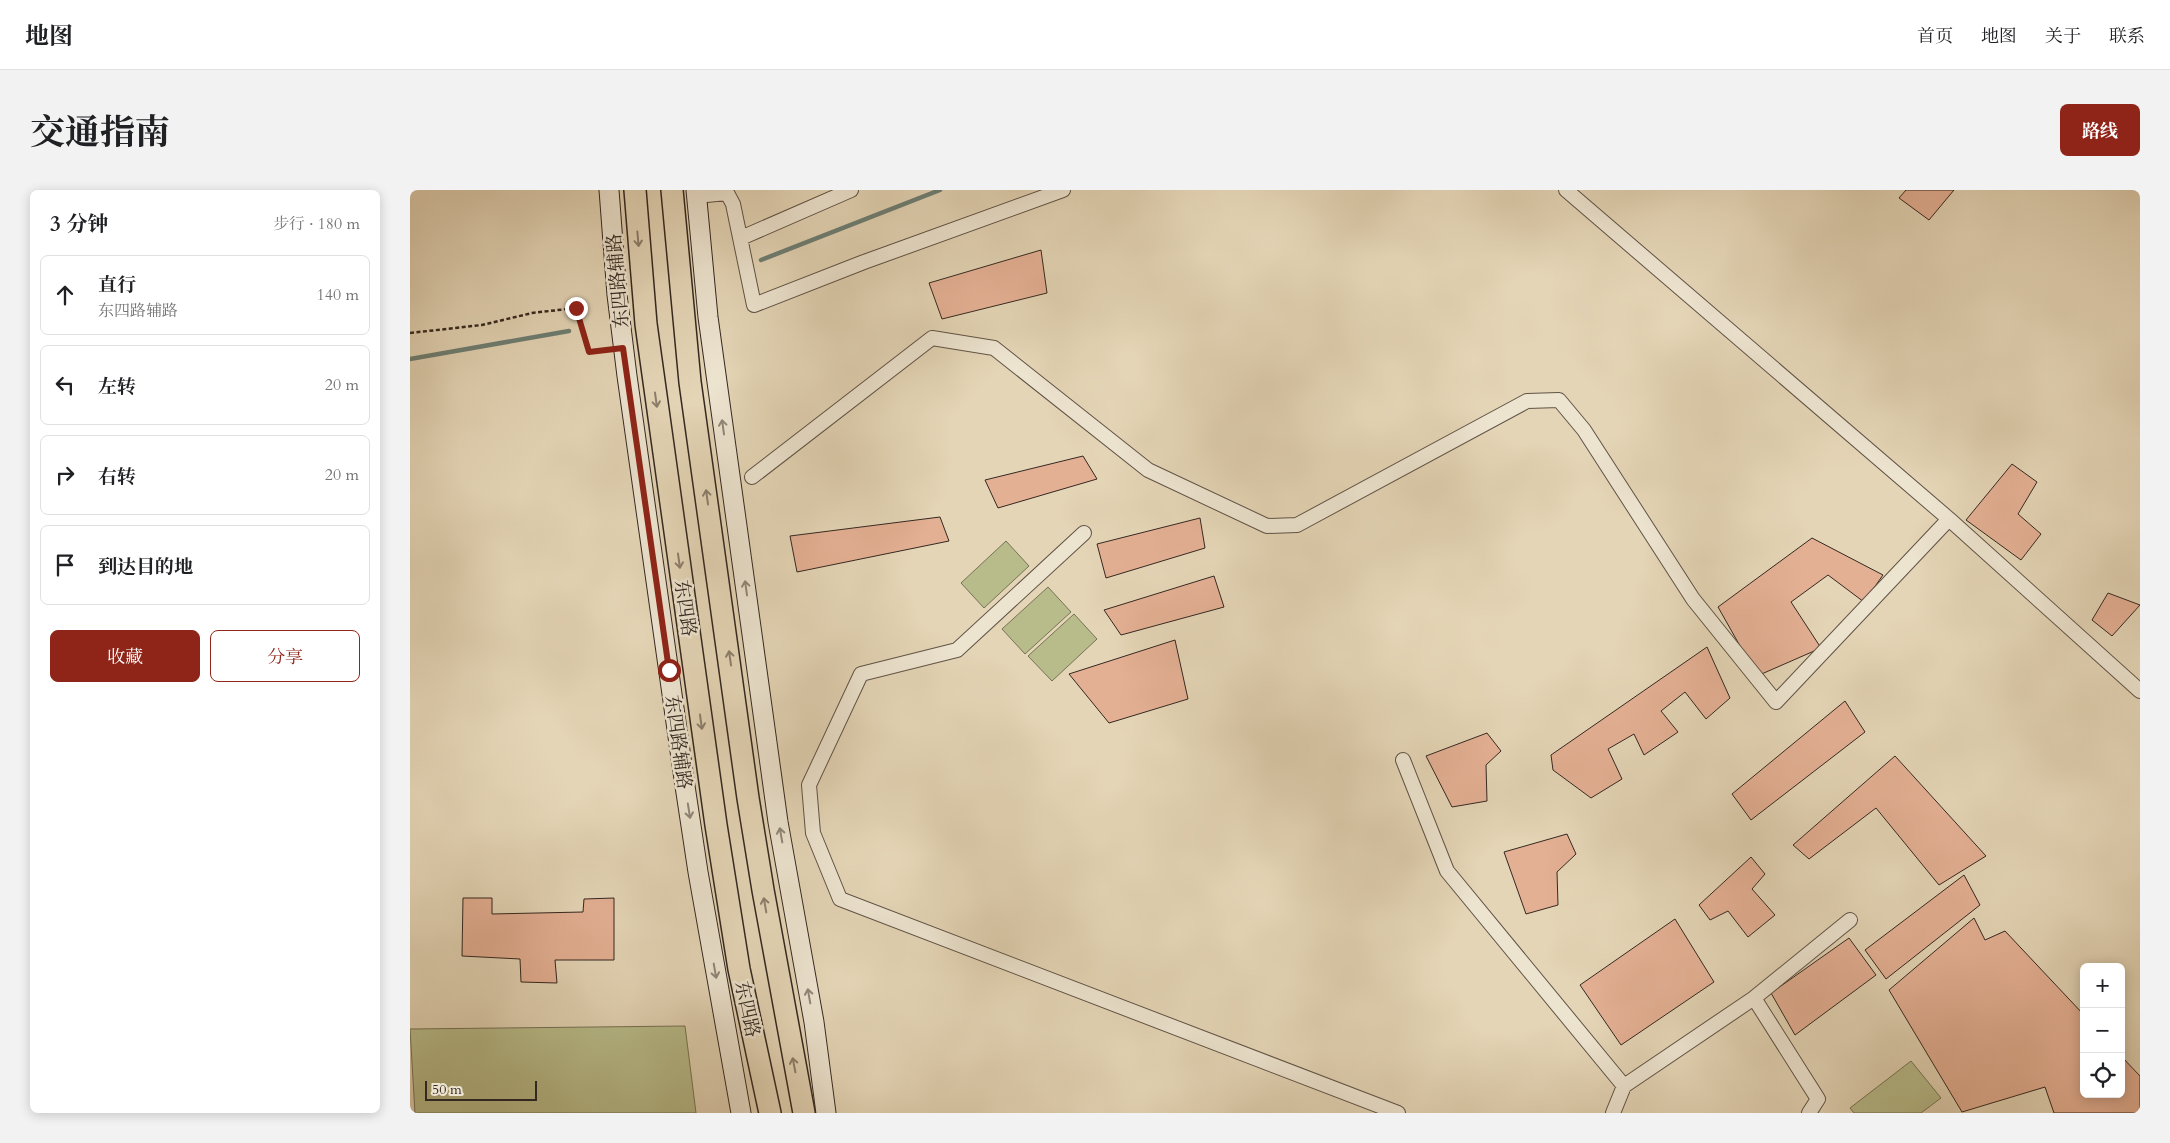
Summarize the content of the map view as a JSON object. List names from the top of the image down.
{
  "streets": {
    "main road": ["东四路辅路", "东四路"]
  },
  "scale_bar": "50 m",
  "page": {
    "header": "地图",
    "nav": [
      "首页",
      "地图",
      "关于",
      "联系"
    ],
    "title": "交通指南",
    "buttons": [
      "路线",
      ["收藏", "分享"]
    ],
    "heading": ["3 分钟", "步行 · 180 m"],
    "list": [
      ["直行", "东四路辅路", "140 m"],
      ["左转", "20 m"],
      ["右转", "20 m"],
      "到达目的地"
    ],
    "map_buttons": ["+", "−"],
    "scale": "50 m"
  }
}
